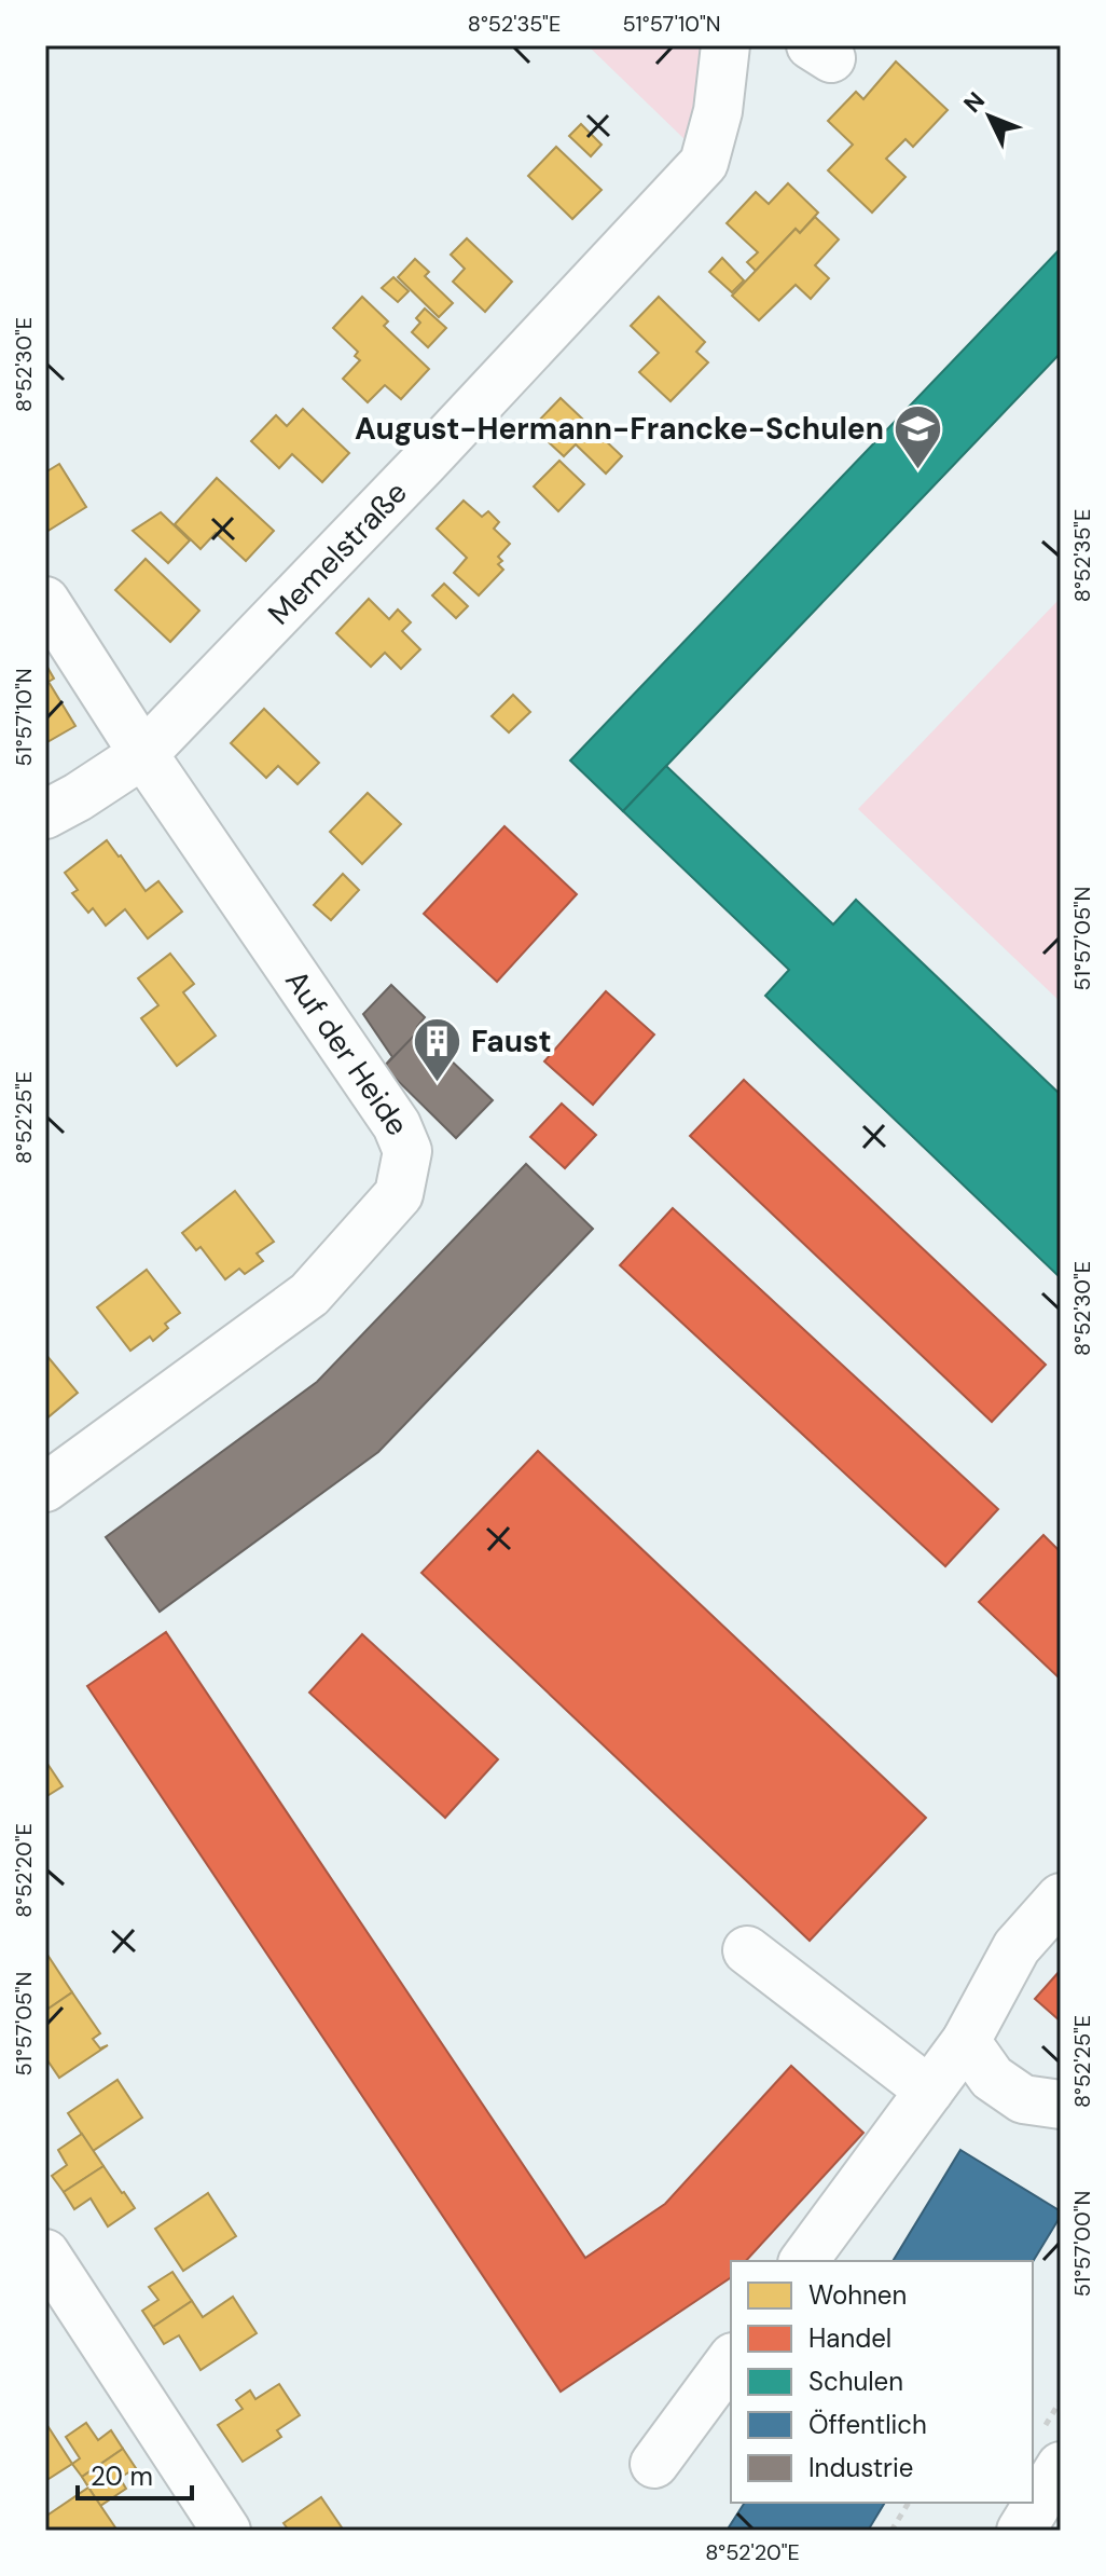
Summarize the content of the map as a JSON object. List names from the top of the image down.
{
  "streets": {
    "street": ["Memelstraße", "Auf der Heide"]
  },
  "crossings": [
    ["Memelstraße", "Auf der Heide"]
  ],
  "places": {
    "school or university": ["August-Hermann-Francke-Schulen"],
    "building": ["Faust"]
  },
  "legend": [
    "Wohnen",
    "Handel",
    "Schulen",
    "Öffentlich",
    "Industrie"
  ],
  "scale_bar": "20 m",
  "north": "top left",
  "coordinates": [
    "8°52'35\"E",
    "51°57'10\"N",
    "8°52'30\"E",
    "51°57'05\"N",
    "8°52'25\"E",
    "8°52'20\"E",
    "51°57'00\"N"
  ]
}
